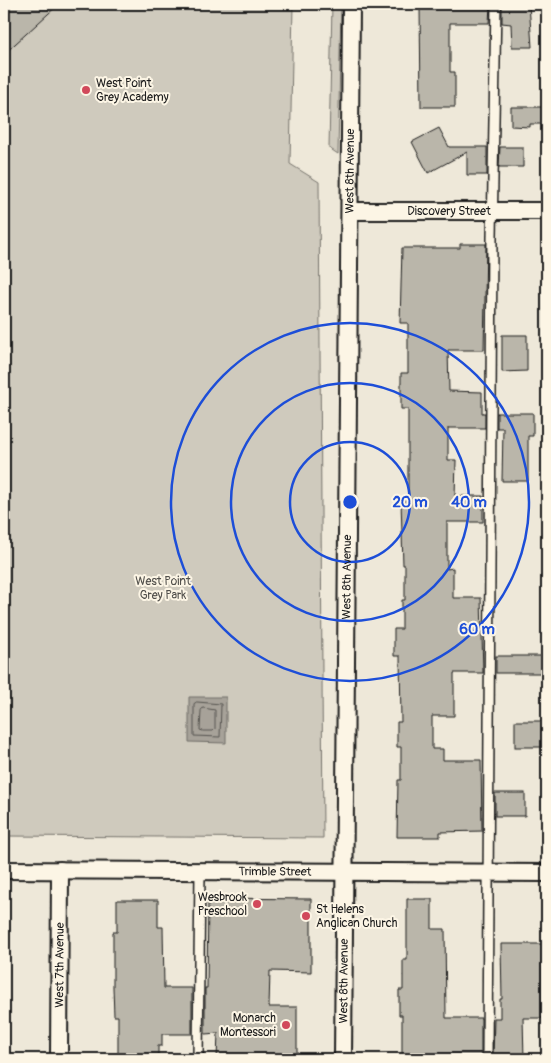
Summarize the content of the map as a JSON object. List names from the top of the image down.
{
  "streets": {
    "street": [
      "West 8th Avenue",
      "Discovery Street",
      "Trimble Street",
      "West 7th Avenue"
    ]
  },
  "crossings": [
    ["West 8th Avenue", "Discovery Street"],
    ["West 8th Avenue", "Trimble Street"],
    ["Trimble Street", "West 7th Avenue"]
  ],
  "parks": ["West Point Grey Park"],
  "places": [
    "West Point Grey Academy",
    "Wesbrook Preschool",
    "St Helens Anglican Church",
    "Monarch Montessori"
  ],
  "rings": ["20 m", "40 m", "60 m"]
}
